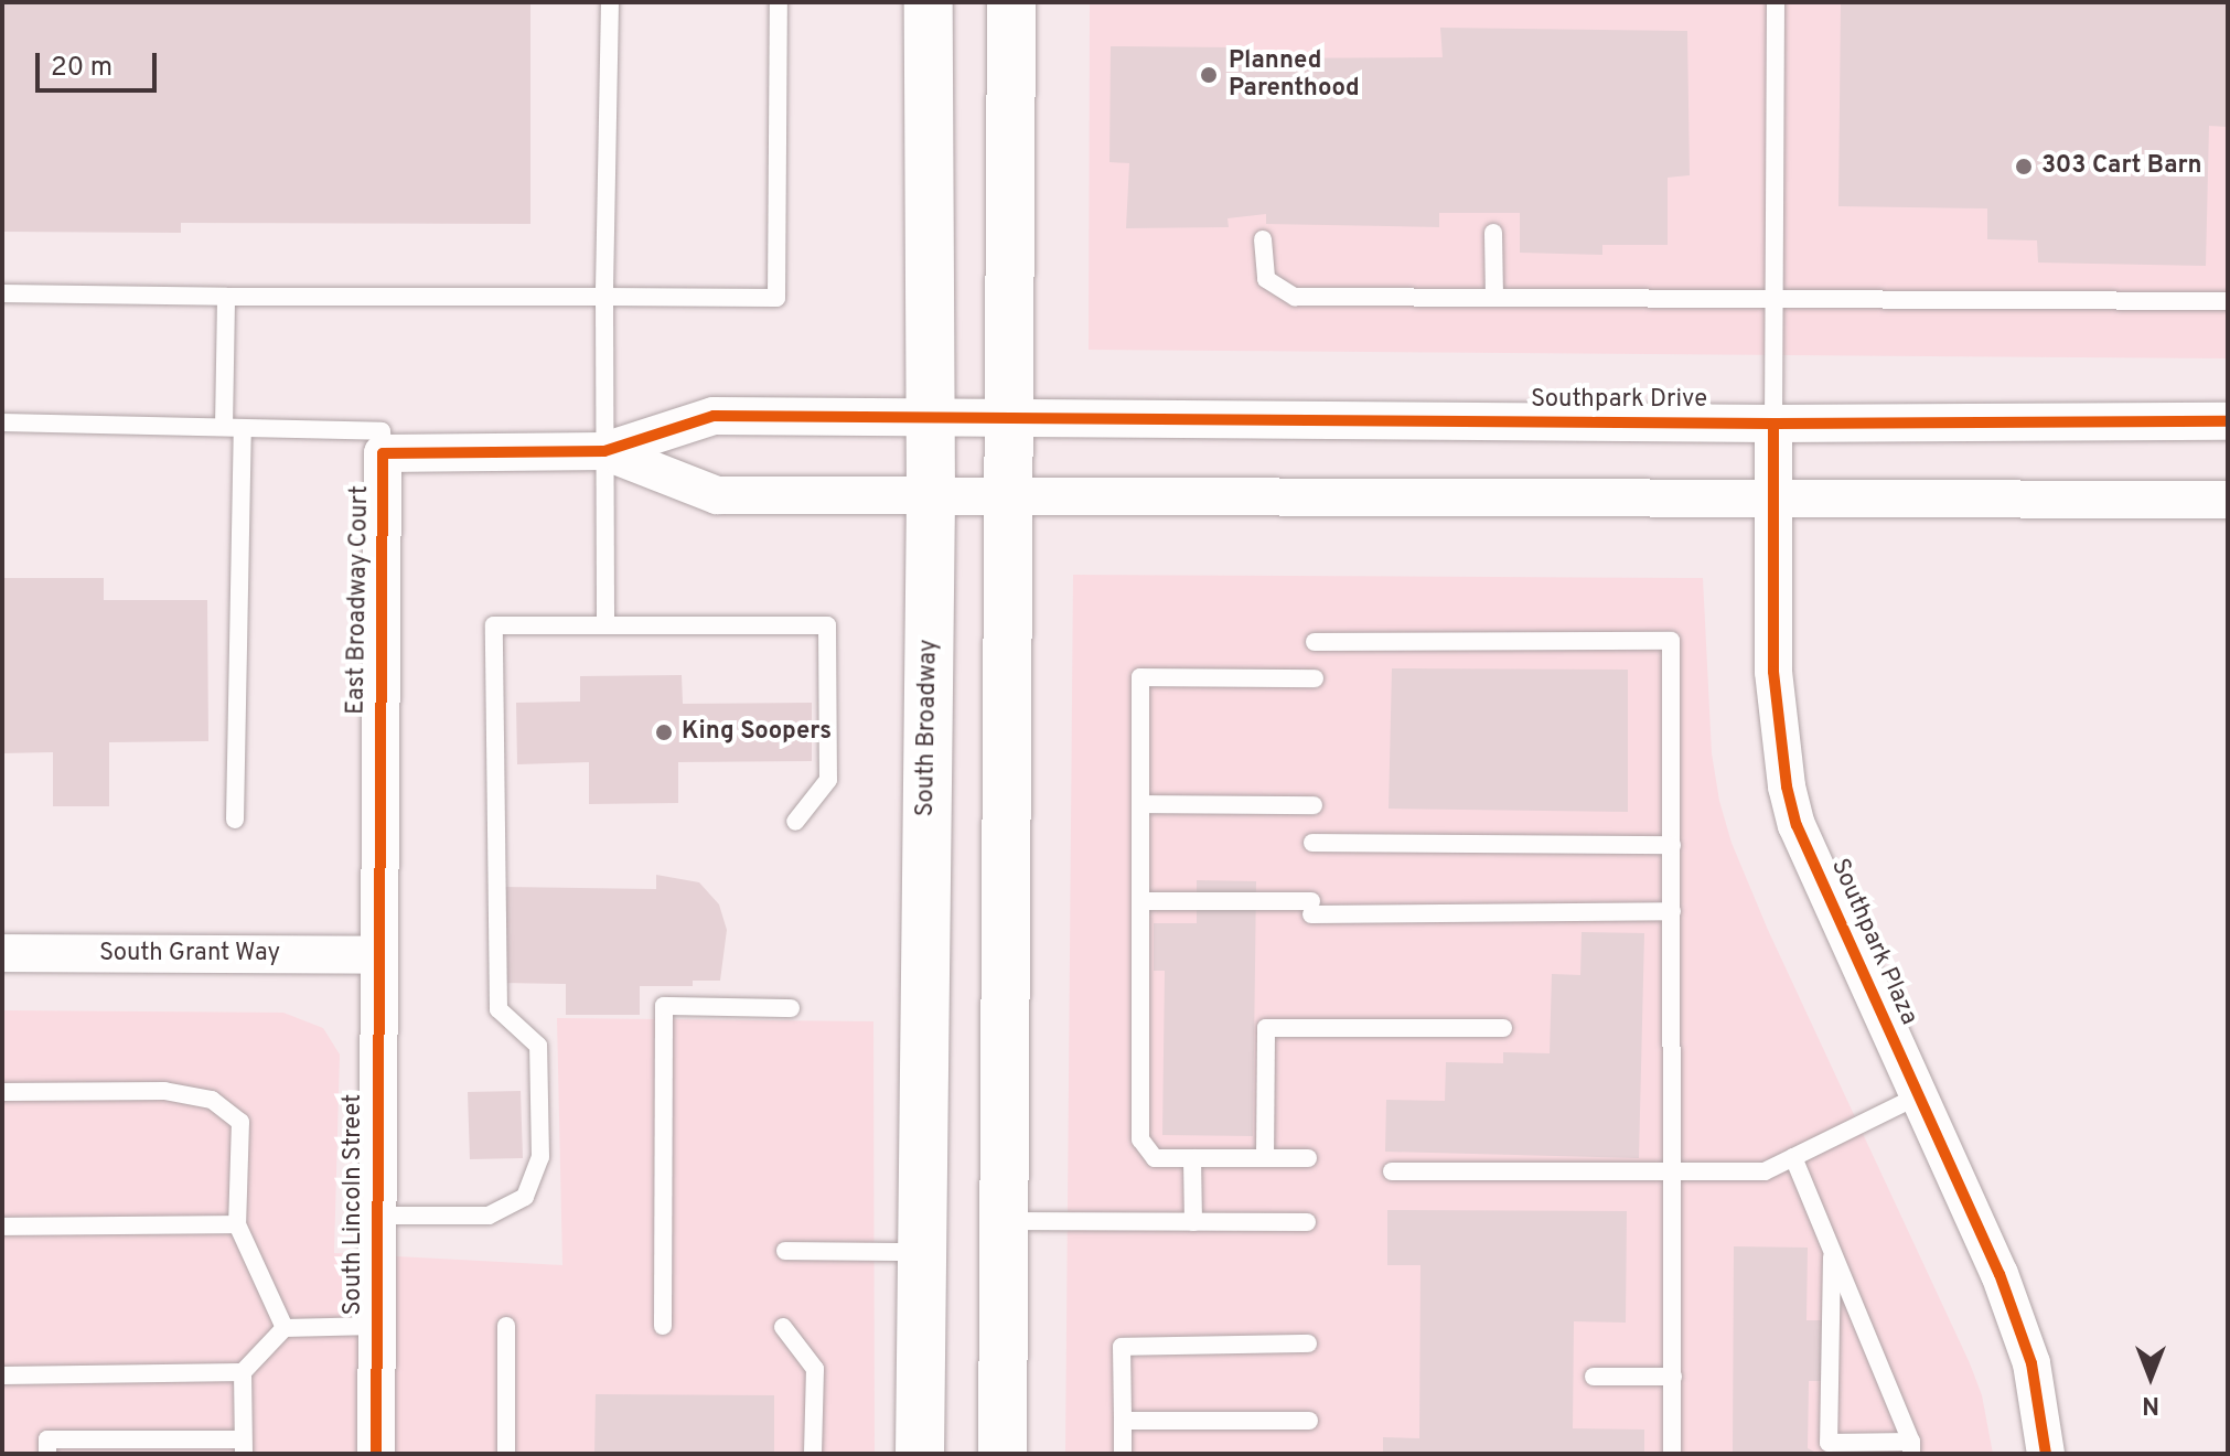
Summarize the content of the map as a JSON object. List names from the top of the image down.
{
  "streets": {
    "main road": ["South Broadway"],
    "street": [
      "Southpark Drive",
      "East Broadway Court",
      "Southpark Plaza",
      "South Grant Way",
      "South Lincoln Street"
    ]
  },
  "crossings": [
    ["Southpark Drive", "East Broadway Court"],
    ["Southpark Drive", "Southpark Plaza"],
    ["East Broadway Court", "South Broadway"],
    ["East Broadway Court", "South Grant Way"],
    ["East Broadway Court", "South Lincoln Street"],
    ["South Grant Way", "South Lincoln Street"]
  ],
  "places": ["Planned Parenthood", "303 Cart Barn", "King Soopers"],
  "scale_bar": "20 m",
  "north": "bottom"
}
